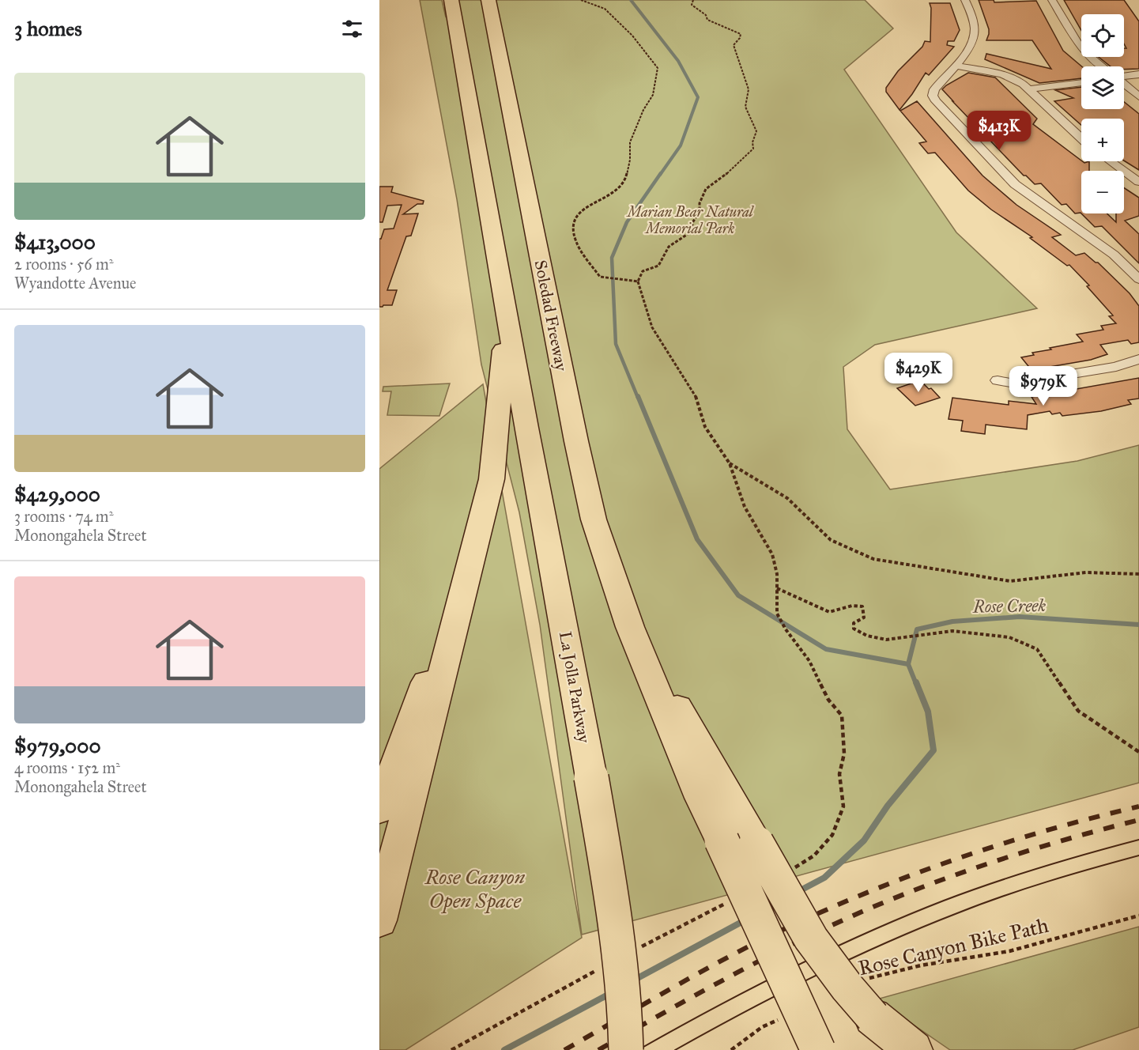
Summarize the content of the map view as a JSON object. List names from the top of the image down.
{
  "streets": {
    "highway": ["Soledad Freeway", "La Jolla Parkway"],
    "path": ["Rose Canyon Bike Path"]
  },
  "water": ["Rose Creek"],
  "parks": ["Marian Bear Natural Memorial Park", "Rose Canyon Open Space"],
  "page": {
    "heading": "3 homes",
    "map_buttons": ["+", "−"],
    "list": [
      {
        "name": "$413,000",
        "note": "2 rooms · 56 m² · Wyandotte Avenue"
      },
      {
        "name": "$429,000",
        "note": "3 rooms · 74 m² · Monongahela Street"
      },
      {
        "name": "$979,000",
        "note": "4 rooms · 152 m² · Monongahela Street"
      }
    ],
    "price": ["$413K", "$429K", "$979K"]
  }
}
